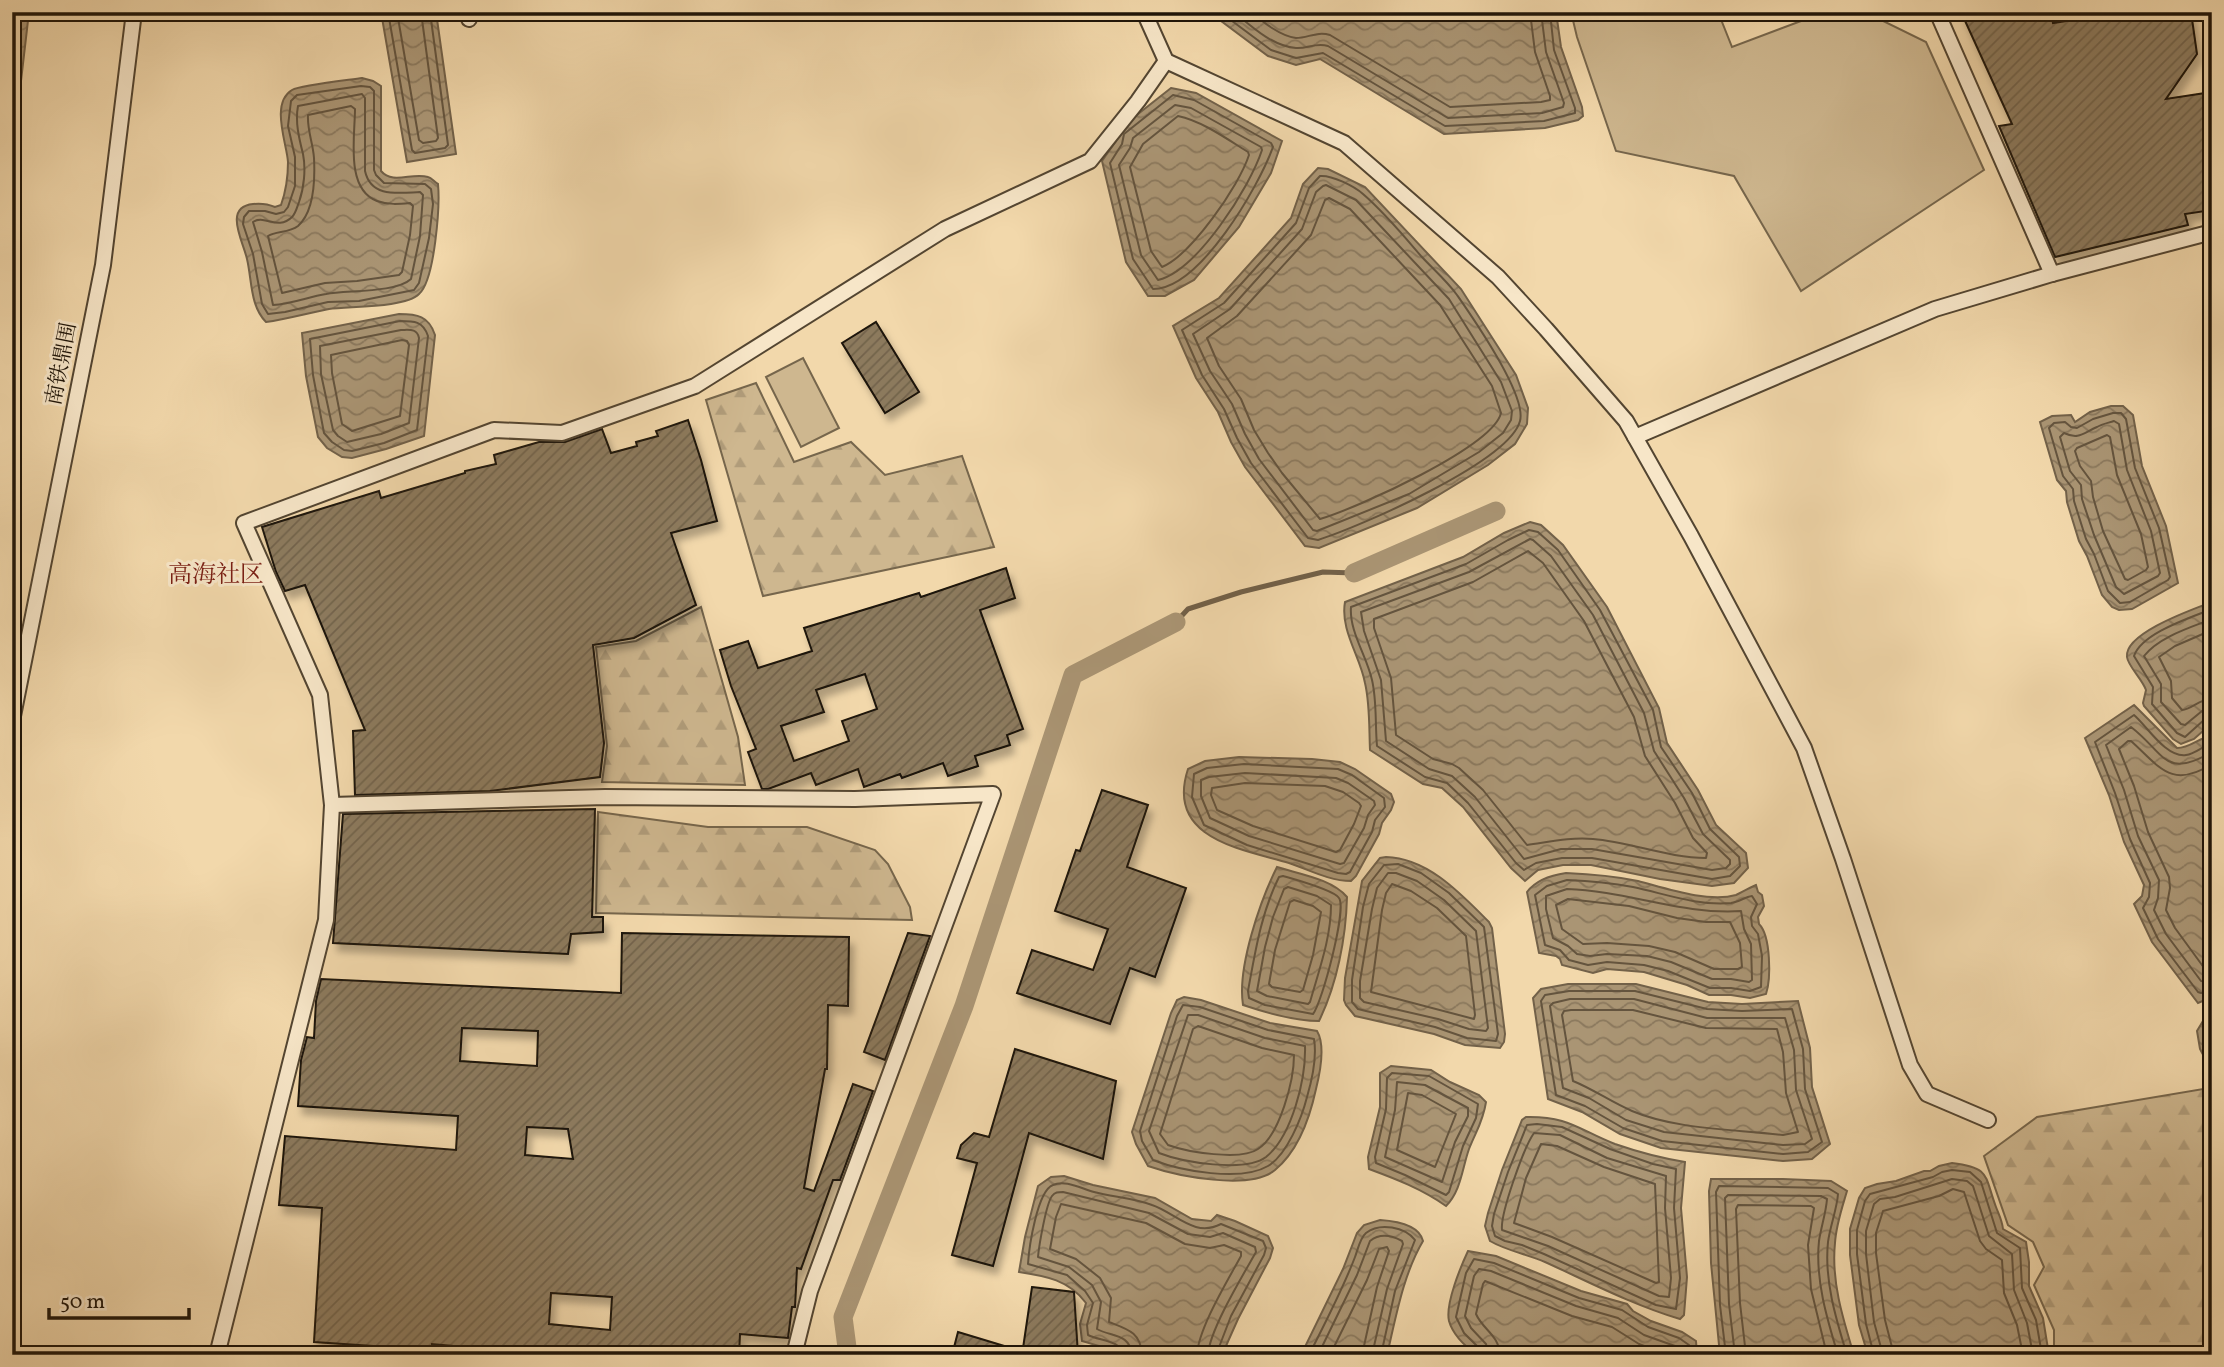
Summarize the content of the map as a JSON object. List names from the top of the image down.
{
  "streets": {
    "street": ["南铁鼎围"]
  },
  "districts": ["高海社区"],
  "scale_bar": "50 m"
}
